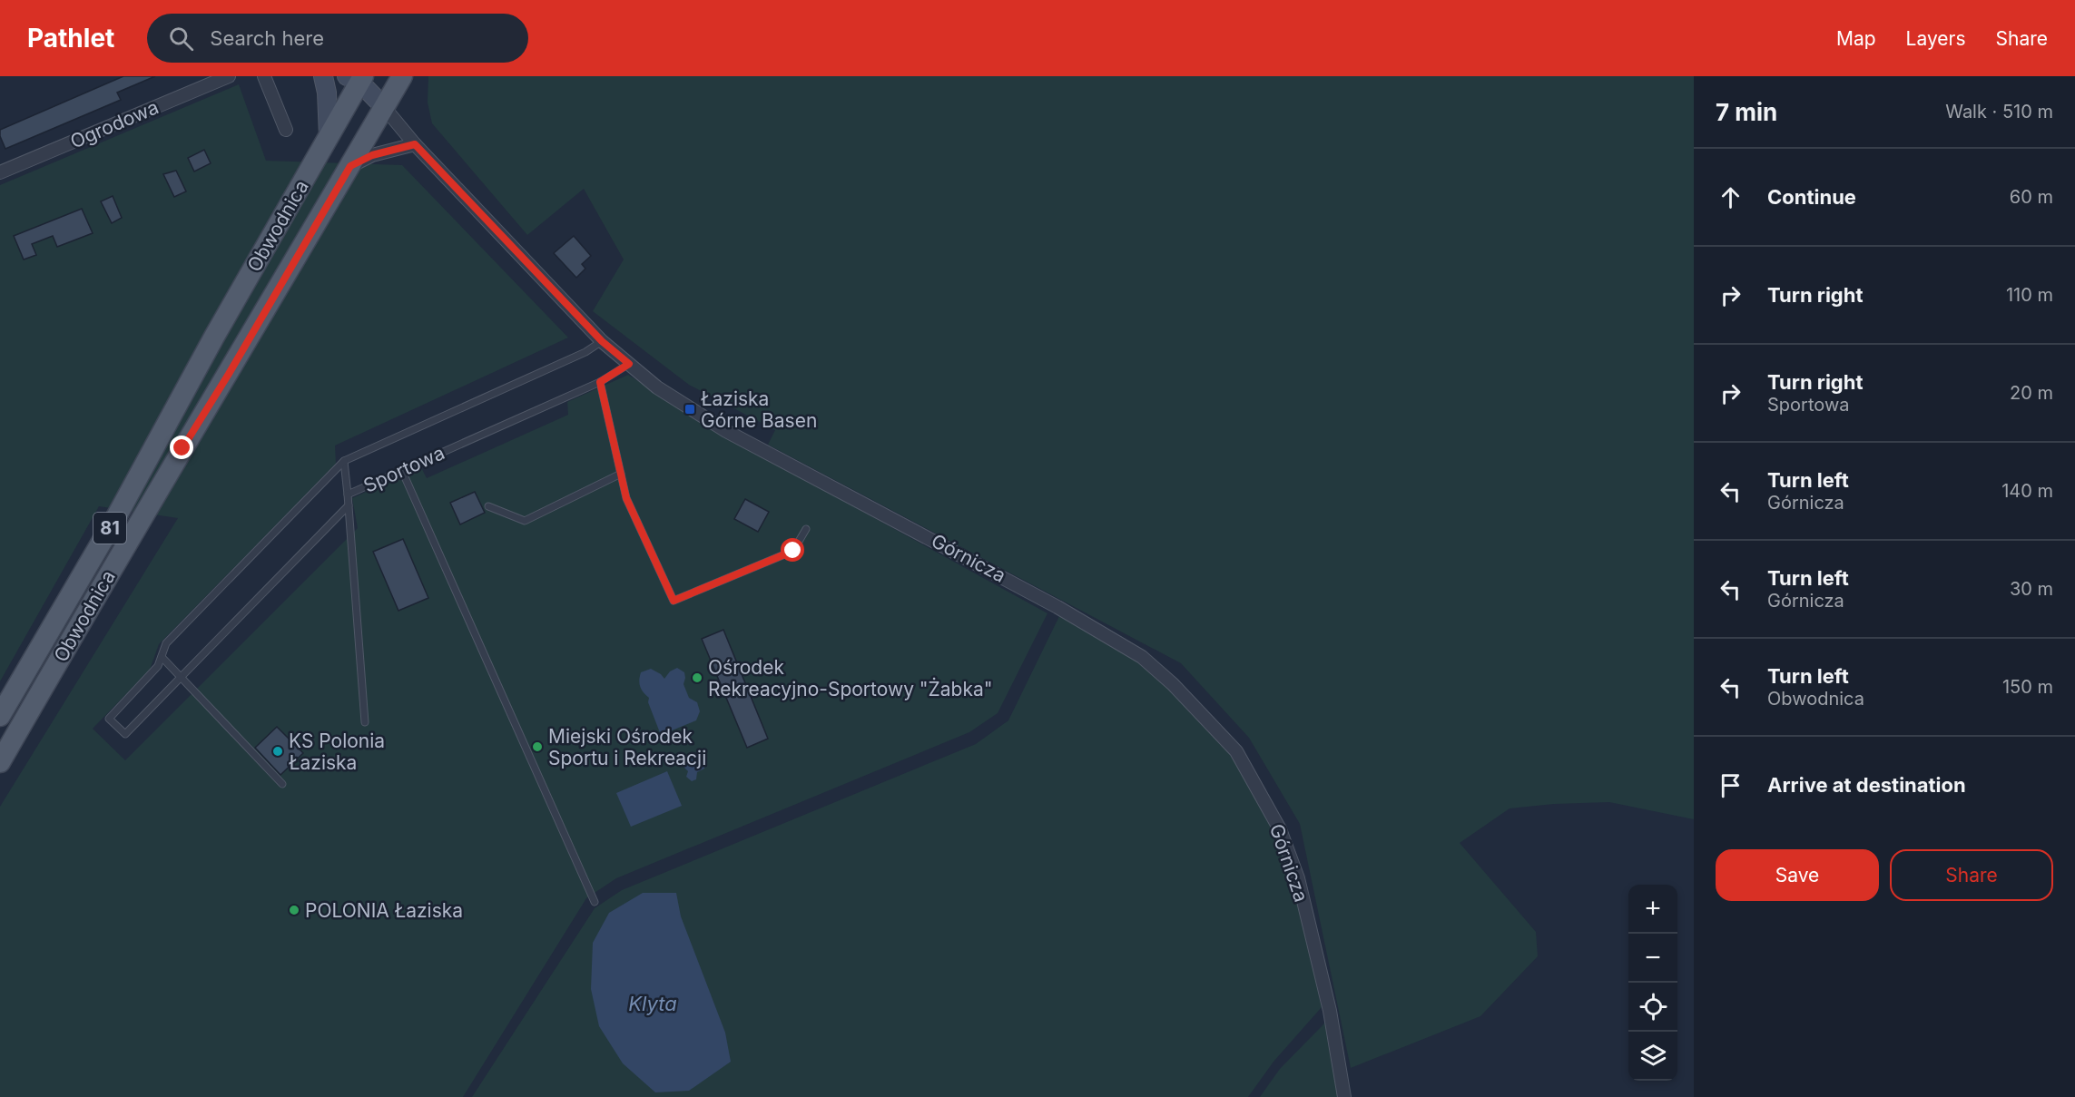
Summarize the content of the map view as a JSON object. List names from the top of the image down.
{
  "streets": {
    "main road": ["Obwodnica", "81"],
    "street": ["Ogrodowa", "Górnicza"],
    "lane": ["Sportowa"]
  },
  "crossings": [
    ["Obwodnica", "Górnicza"],
    ["Sportowa", "Górnicza"]
  ],
  "water": ["Klyta"],
  "places": {
    "transit": ["Łaziska Górne Basen"],
    "other": [
      "Ośrodek Rekreacyjno-Sportowy \"Żabka\"",
      "Miejski Ośrodek Sportu i Rekreacji",
      "KS Polonia Łaziska",
      "POLONIA Łaziska"
    ]
  },
  "page": {
    "header": "Pathlet",
    "search": "Search here",
    "nav": ["Map", "Layers", "Share"],
    "heading": ["7 min", "Walk · 510 m"],
    "list": [
      ["Continue", "60 m"],
      ["Turn right", "110 m"],
      ["Turn right", "Sportowa", "20 m"],
      ["Turn left", "Górnicza", "140 m"],
      ["Turn left", "Górnicza", "30 m"],
      ["Turn left", "Obwodnica", "150 m"],
      "Arrive at destination"
    ],
    "buttons": ["Save", "Share"],
    "map_buttons": ["+", "−"]
  }
}
